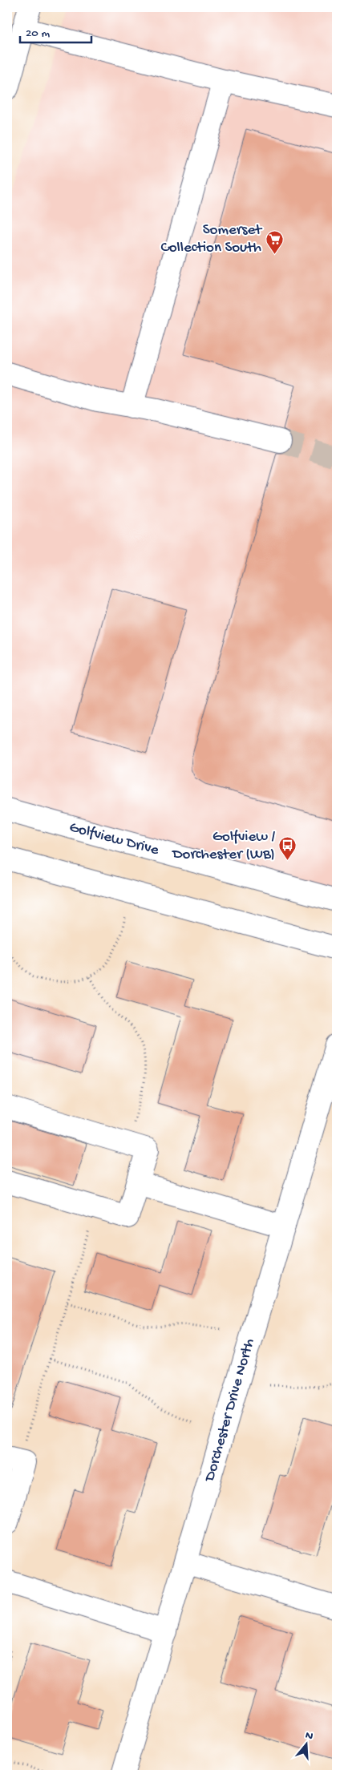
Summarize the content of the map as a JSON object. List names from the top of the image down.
{
  "streets": {
    "street": ["Golfview Drive", "Dorchester Drive North"]
  },
  "places": {
    "supermarket": ["Somerset Collection South"],
    "bus stop": ["Golfview / Dorchester (WB)"]
  },
  "scale_bar": "20 m",
  "north": "top"
}
